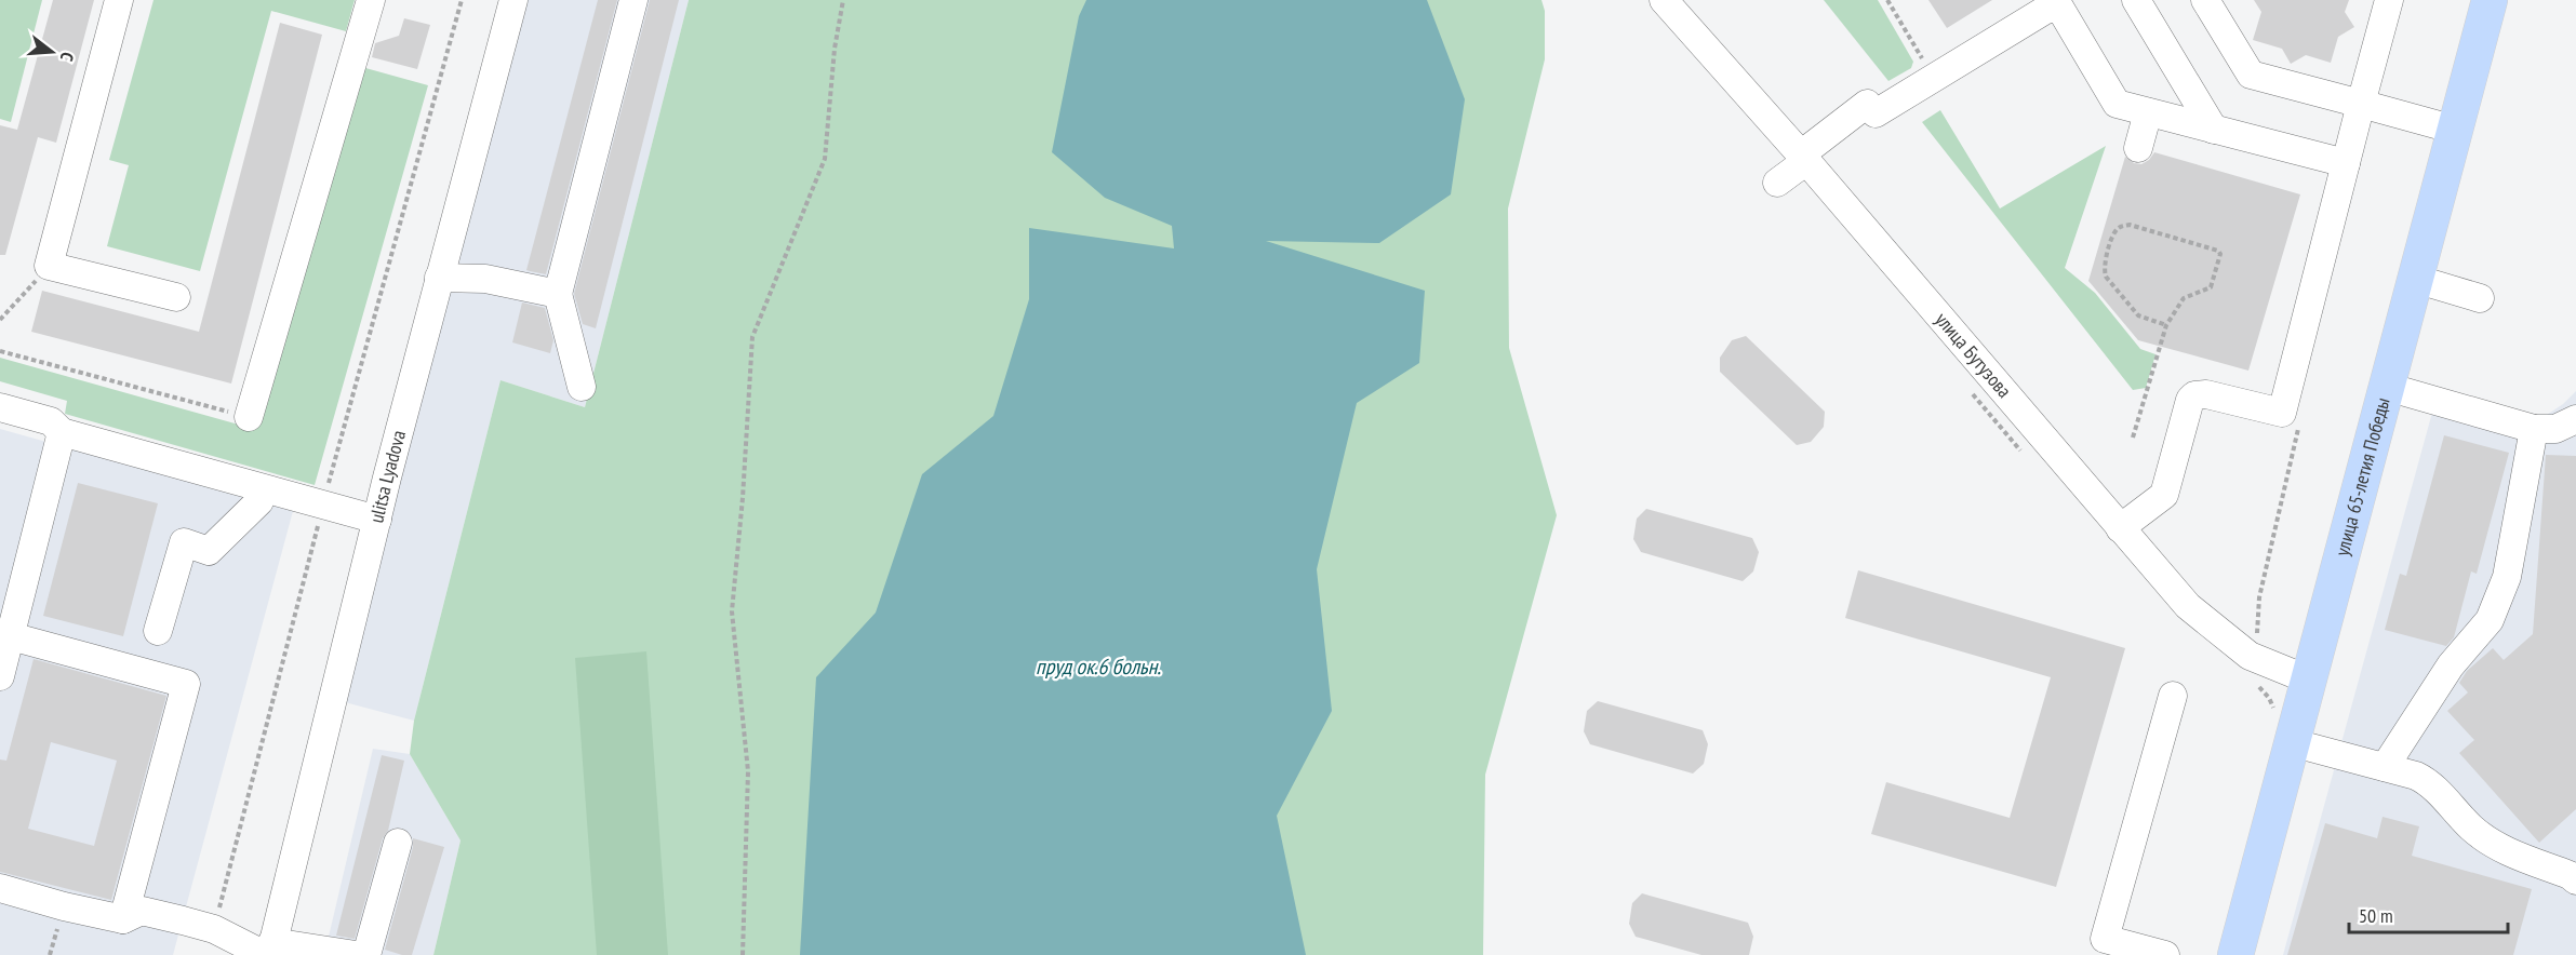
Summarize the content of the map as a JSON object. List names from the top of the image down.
{
  "streets": {
    "main road": ["улица 65-летия Победы"],
    "street": ["улица Бутузова", "ulitsa Lyadova"]
  },
  "crossings": [
    ["улица Бутузова", "улица 65-летия Победы"]
  ],
  "water": ["пруд ок.6 больн."],
  "scale_bar": "50 m",
  "north": "right"
}
